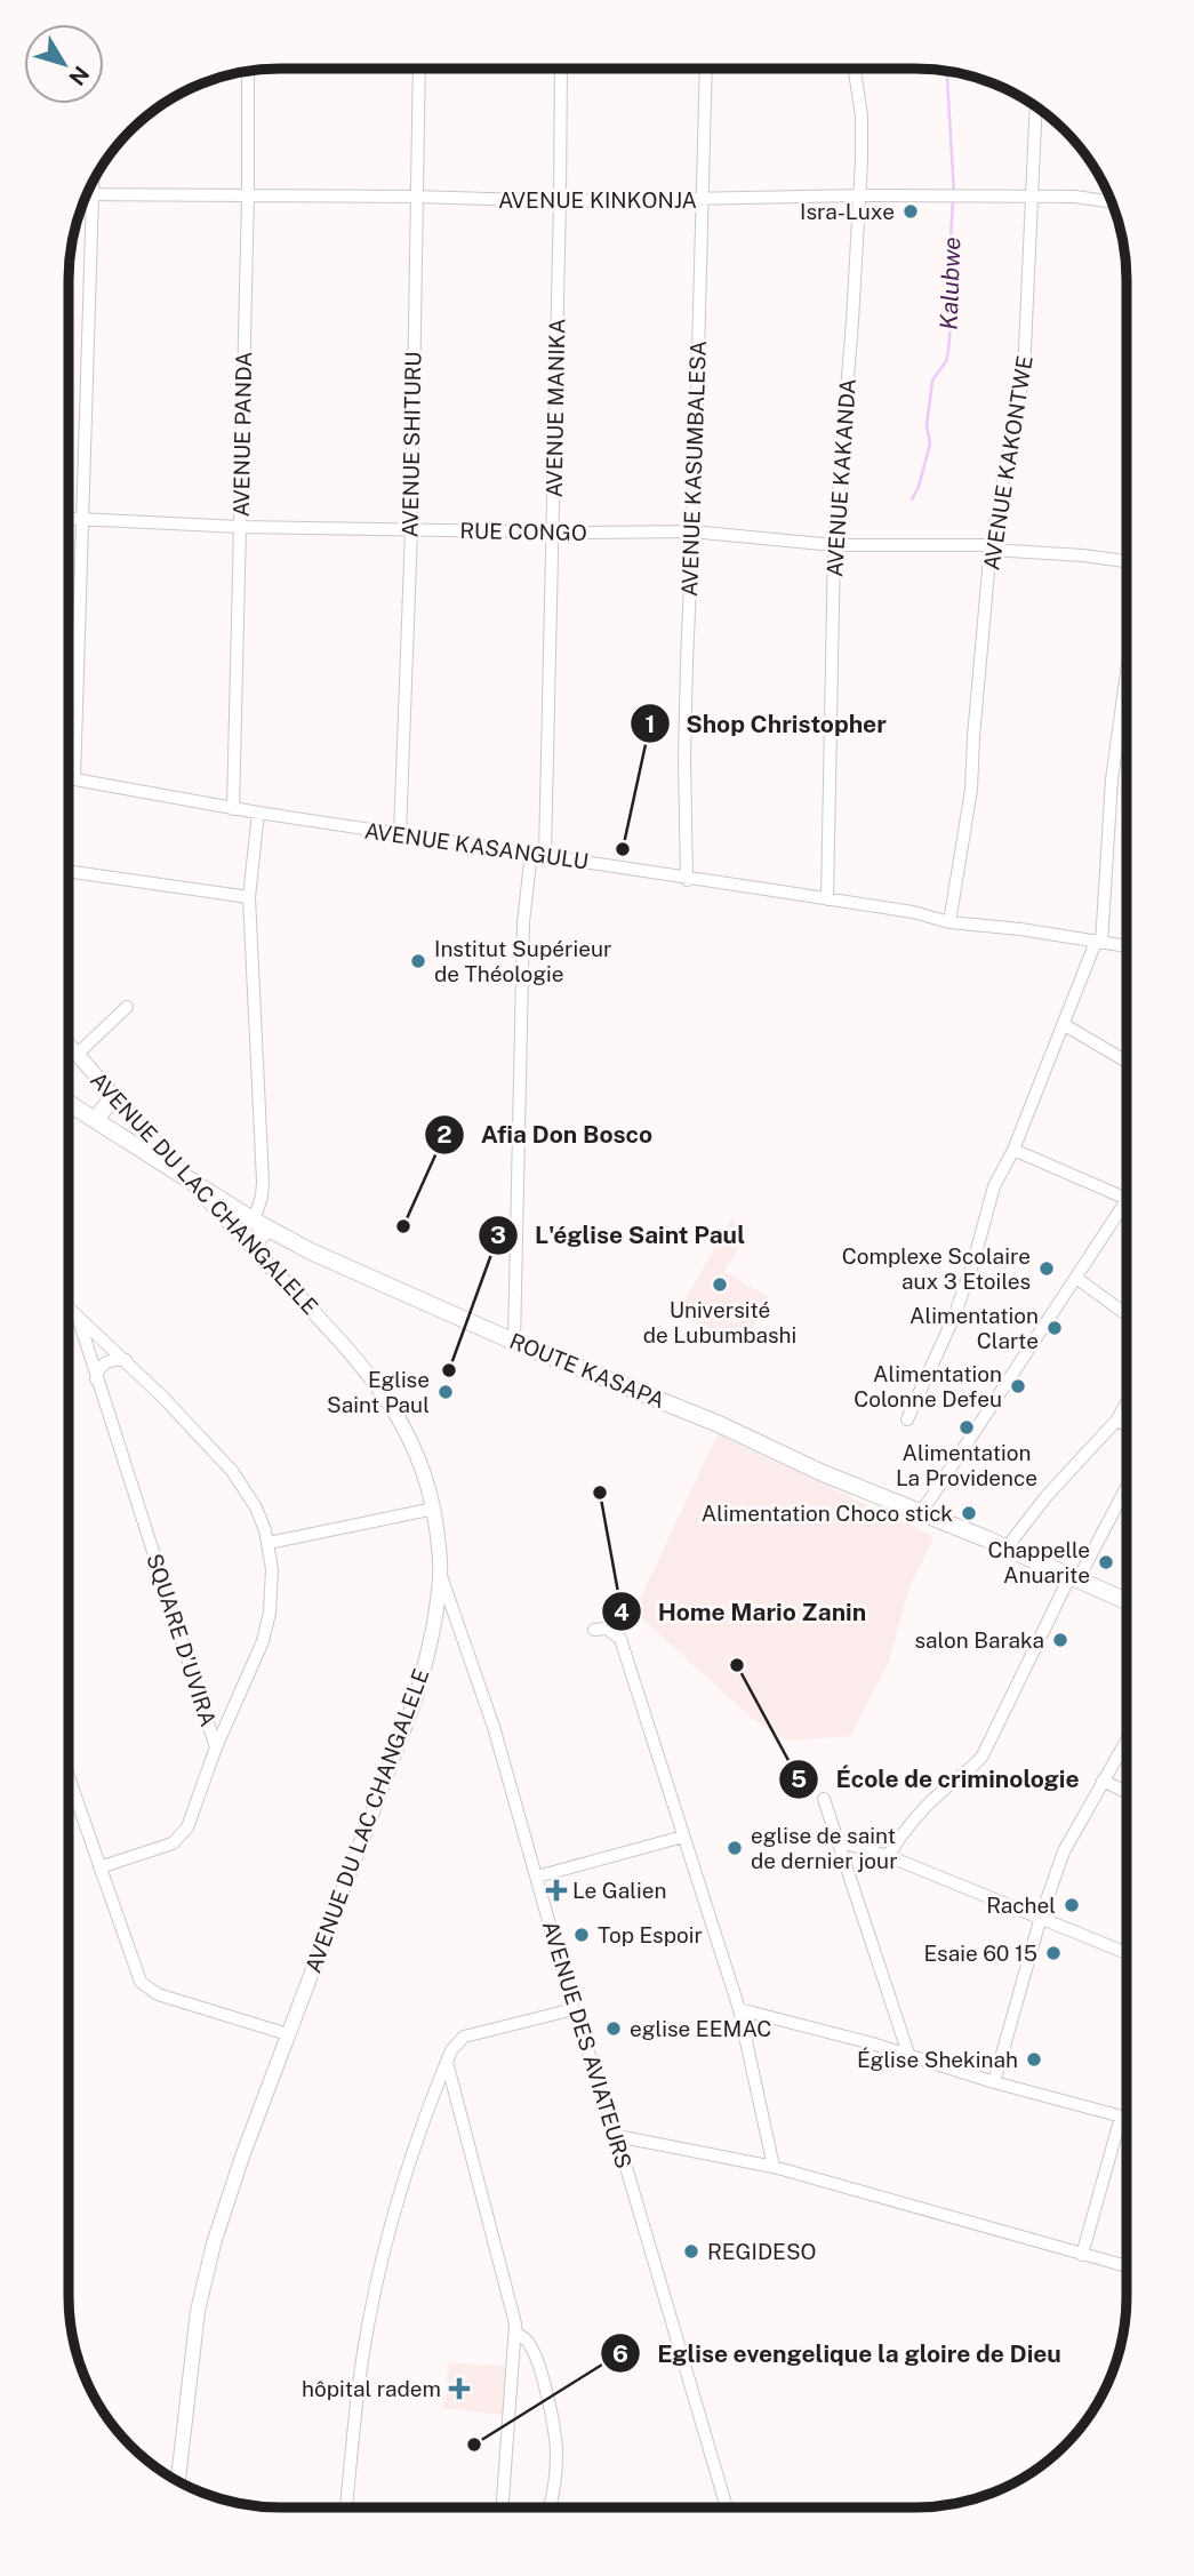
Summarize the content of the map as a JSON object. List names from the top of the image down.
{
  "streets": {
    "main road": ["ROUTE KASAPA"],
    "street": [
      "AVENUE KINKONJA",
      "AVENUE MANIKA",
      "AVENUE PANDA",
      "AVENUE SHITURU",
      "AVENUE KAKONTWE",
      "AVENUE KASUMBALESA",
      "AVENUE KAKANDA",
      "RUE CONGO",
      "AVENUE KASANGULU",
      "AVENUE DU LAC CHANGALELE",
      "SQUARE D'UVIRA",
      "AVENUE DES AVIATEURS"
    ]
  },
  "crossings": [
    ["AVENUE KINKONJA", "AVENUE MANIKA"],
    ["AVENUE KINKONJA", "AVENUE PANDA"],
    ["AVENUE KINKONJA", "AVENUE SHITURU"],
    ["AVENUE KINKONJA", "AVENUE KAKONTWE"],
    ["AVENUE KINKONJA", "AVENUE KASUMBALESA"],
    ["AVENUE KINKONJA", "AVENUE KAKANDA"],
    ["AVENUE MANIKA", "RUE CONGO"],
    ["AVENUE MANIKA", "AVENUE KASANGULU"],
    ["AVENUE MANIKA", "ROUTE KASAPA"],
    ["AVENUE PANDA", "RUE CONGO"],
    ["AVENUE PANDA", "AVENUE KASANGULU"],
    ["AVENUE SHITURU", "RUE CONGO"],
    ["AVENUE SHITURU", "AVENUE KASANGULU"],
    ["AVENUE KAKONTWE", "RUE CONGO"],
    ["AVENUE KAKONTWE", "AVENUE KASANGULU"],
    ["AVENUE KASUMBALESA", "RUE CONGO"],
    ["AVENUE KASUMBALESA", "AVENUE KASANGULU"],
    ["AVENUE KAKANDA", "RUE CONGO"],
    ["AVENUE KAKANDA", "AVENUE KASANGULU"],
    ["AVENUE DU LAC CHANGALELE", "ROUTE KASAPA"],
    ["AVENUE DU LAC CHANGALELE", "AVENUE DES AVIATEURS"]
  ],
  "water": ["Kalubwe"],
  "places": {
    "other": [
      "Isra-Luxe",
      "Shop Christopher",
      "Institut Supérieur de Théologie",
      "Afia Don Bosco",
      "Complexe Scolaire aux 3 Etoiles",
      "Université de Lubumbashi",
      "Alimentation Clarte",
      "L'église Saint Paul",
      "Alimentation Colonne Defeu",
      "Eglise Saint Paul",
      "Alimentation La Providence",
      "Home Mario Zanin",
      "Alimentation Choco stick",
      "Chappelle Anuarite",
      "salon Baraka",
      "École de criminologie",
      "eglise de saint de dernier jour",
      "Rachel",
      "Top Espoir",
      "Esaie 60 15",
      "eglise EEMAC",
      "Église Shekinah",
      "REGIDESO",
      "Eglise evengelique la gloire de Dieu"
    ],
    "health": ["Le Galien", "hôpital radem"]
  },
  "north": "bottom right"
}
